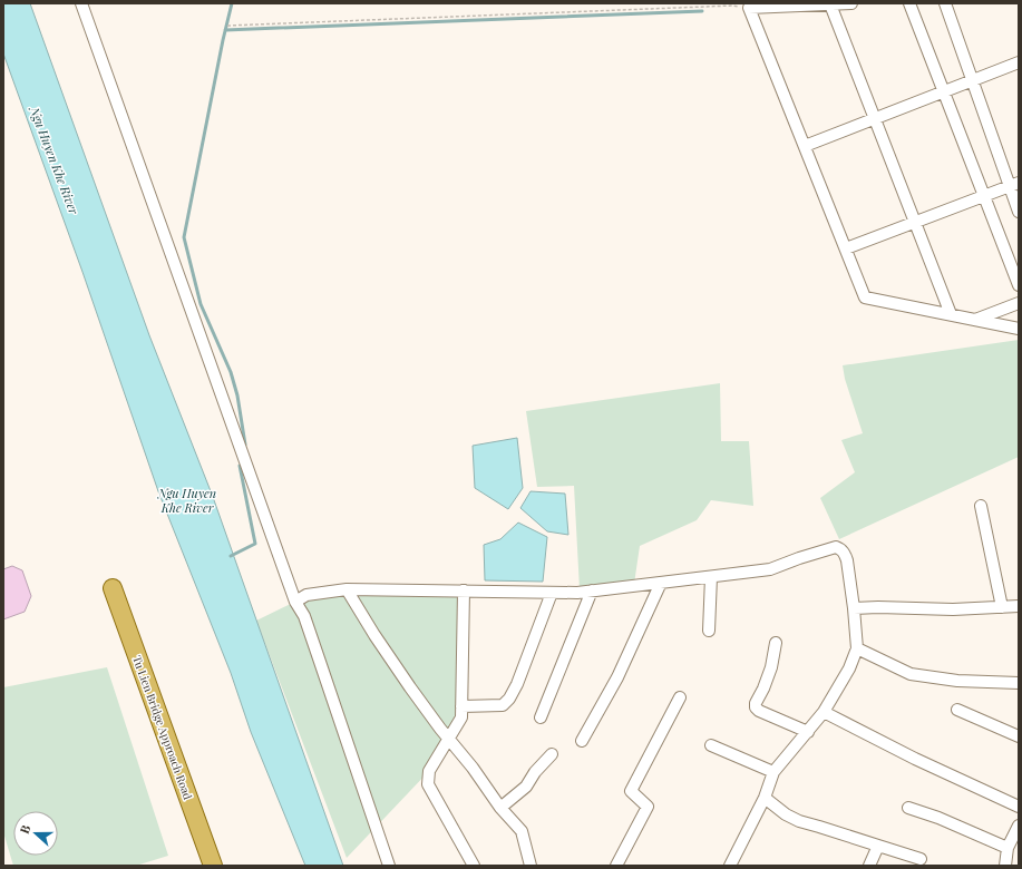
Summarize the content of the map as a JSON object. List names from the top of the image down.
{
  "streets": {
    "main road": ["Tu Lien Bridge Approach Road"]
  },
  "water": ["Ngu Huyen Khe River"],
  "north": "left"
}
